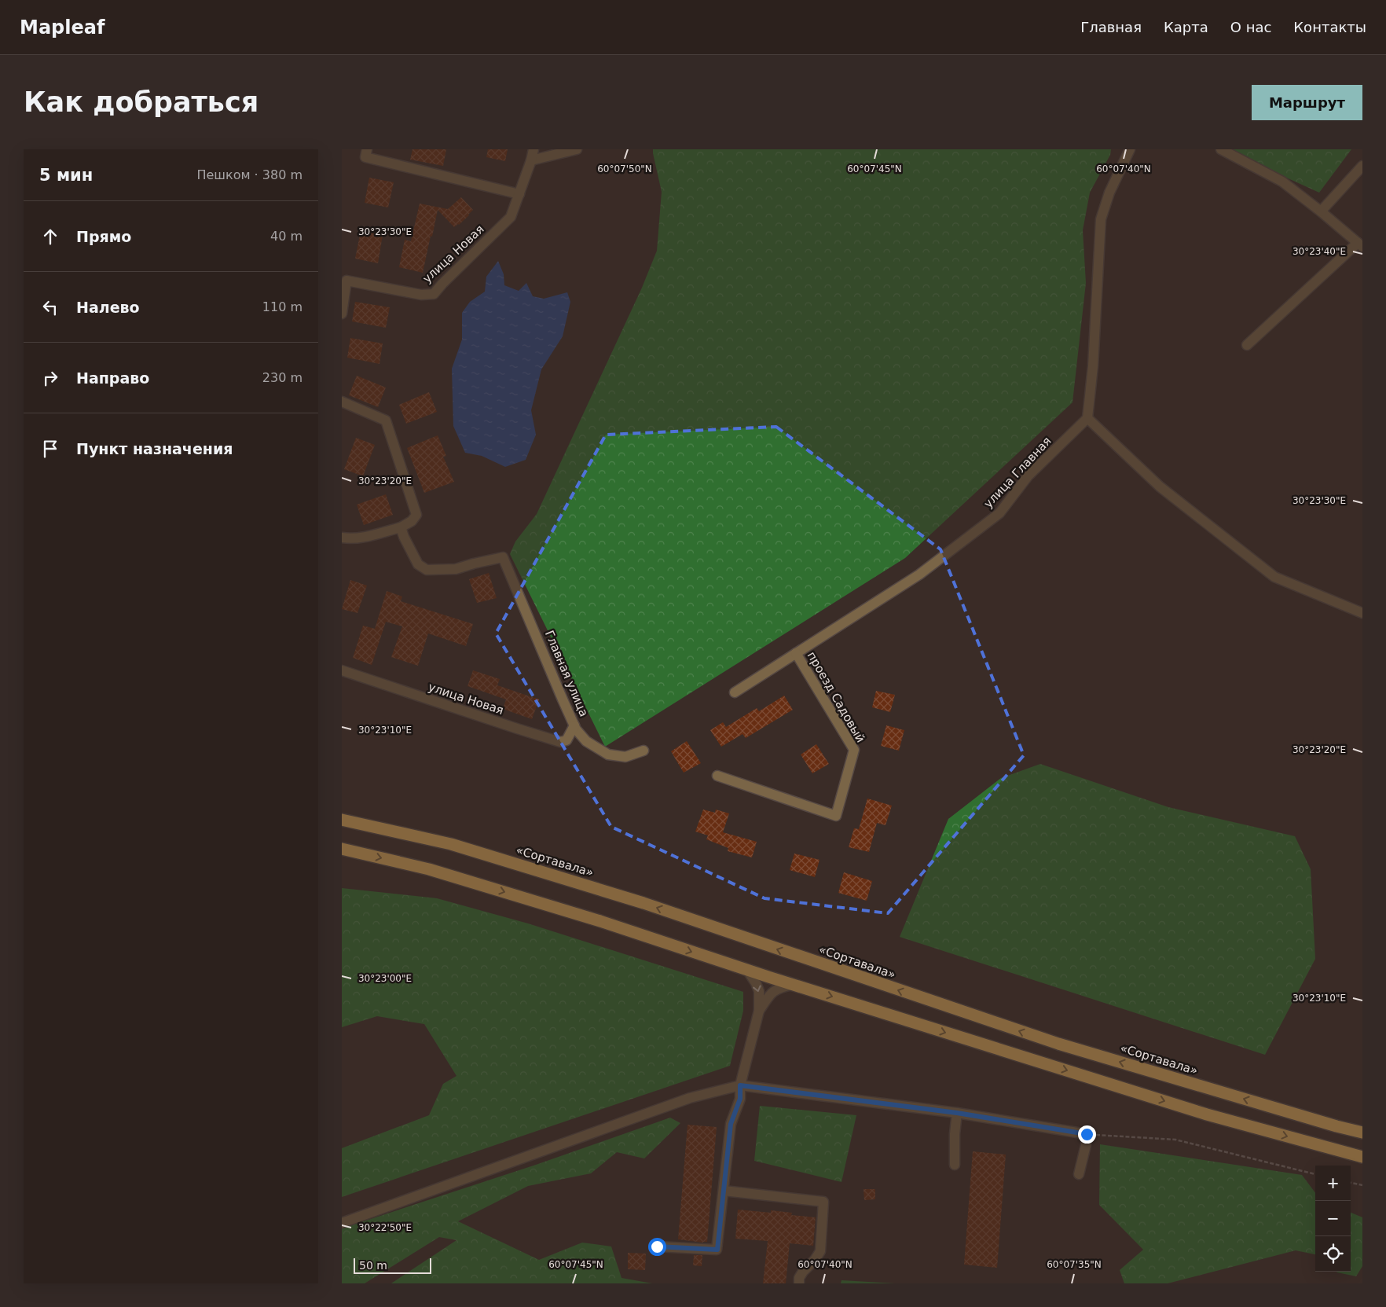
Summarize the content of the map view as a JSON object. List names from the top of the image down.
{
  "streets": {
    "highway": ["«Сортавала»"],
    "street": [
      "улица Новая",
      "улица Главная",
      "Главная улица",
      "проезд Садовый"
    ]
  },
  "crossings": [
    ["улица Новая", "Главная улица"],
    ["улица Главная", "проезд Садовый"]
  ],
  "scale_bar": "50 m",
  "page": {
    "header": "Mapleaf",
    "nav": [
      "Главная",
      "Карта",
      "О нас",
      "Контакты"
    ],
    "buttons": "Маршрут",
    "title": "Как добраться",
    "heading": ["5 мин", "Пешком · 380 m"],
    "list": [
      ["Прямо", "40 m"],
      ["Налево", "110 m"],
      ["Направо", "230 m"],
      "Пункт назначения"
    ],
    "map_buttons": ["+", "−"],
    "scale": "50 m"
  },
  "coordinates": [
    "60°07'50\"N",
    "60°07'45\"N",
    "60°07'40\"N",
    "30°23'30\"E",
    "30°23'40\"E",
    "30°23'20\"E",
    "30°23'10\"E",
    "30°23'00\"E",
    "30°22'50\"E",
    "60°07'35\"N"
  ]
}
